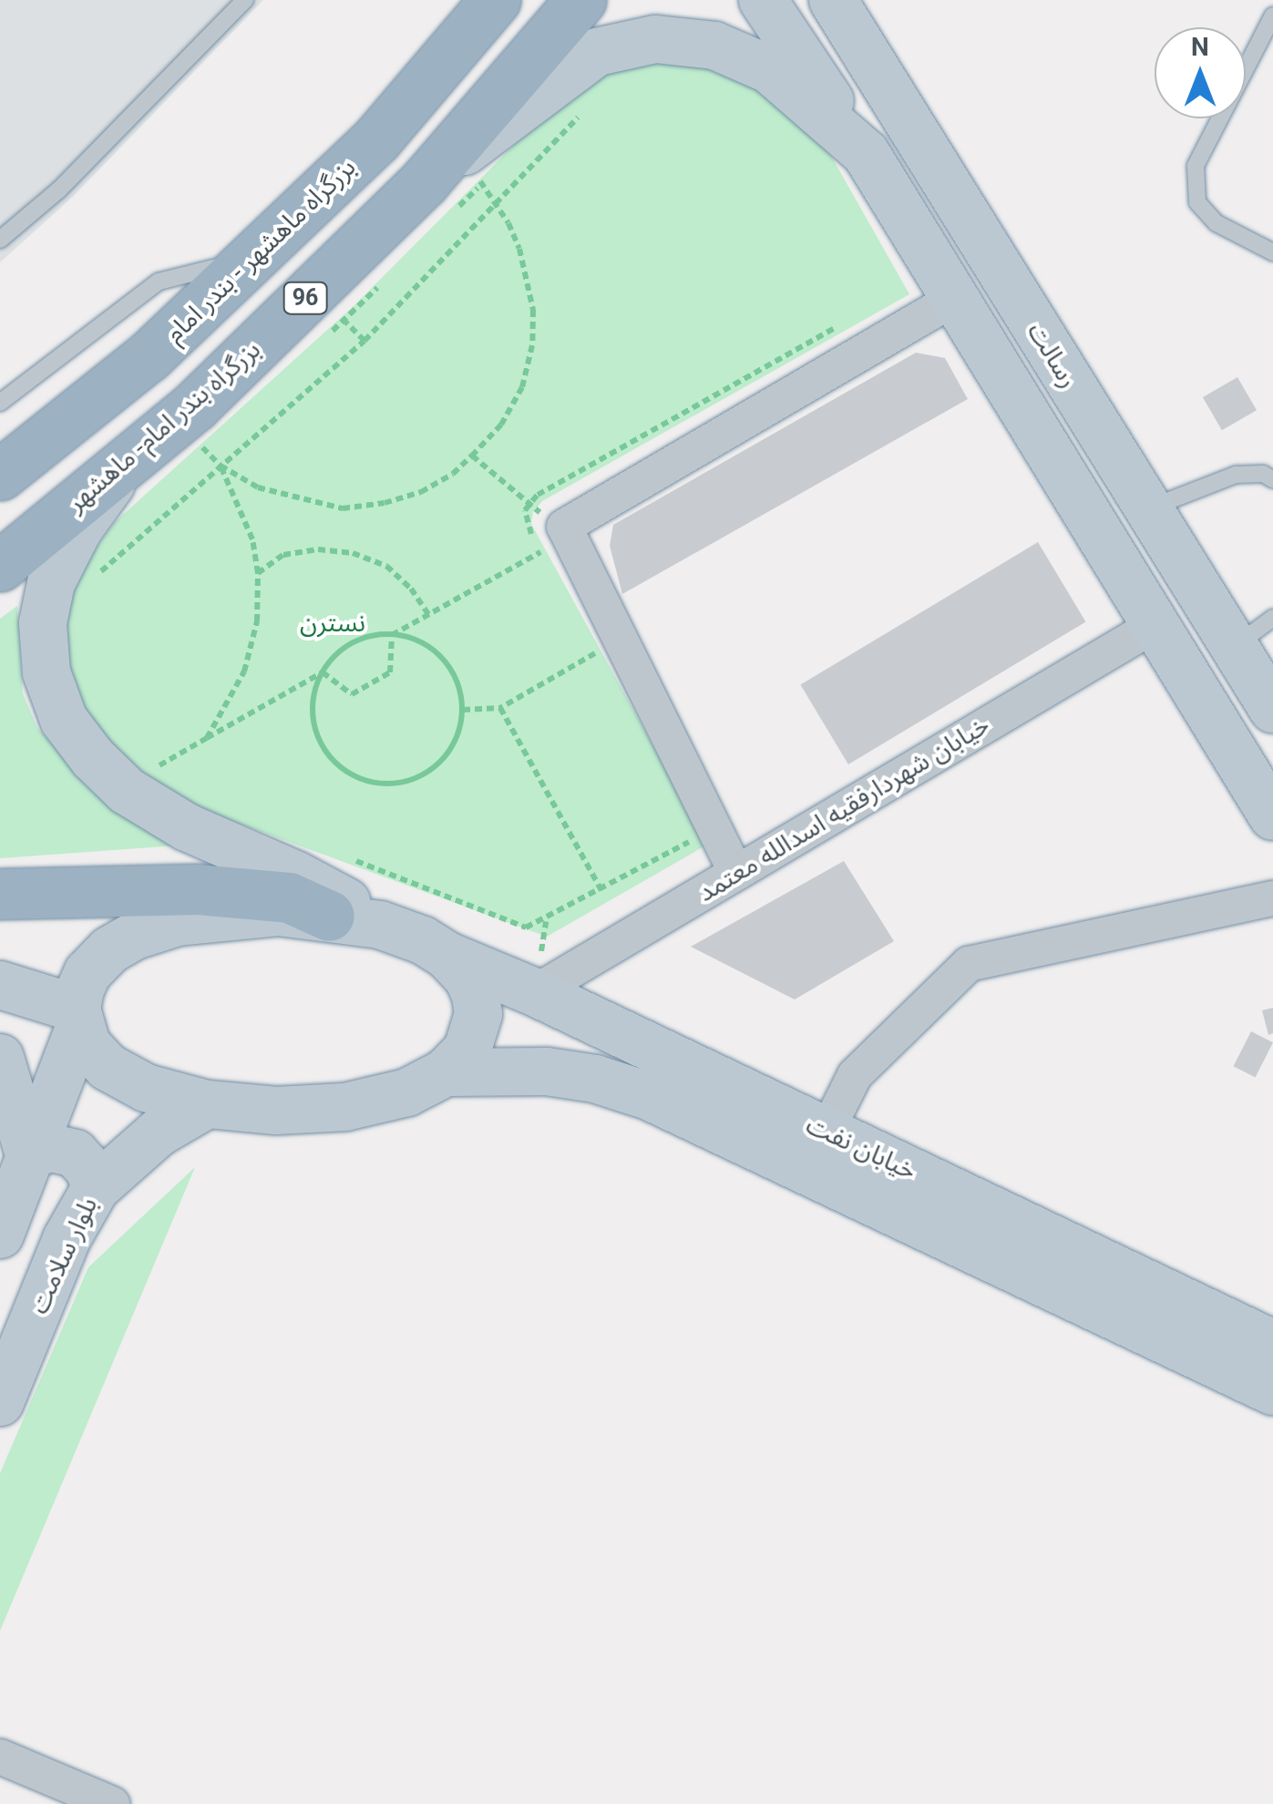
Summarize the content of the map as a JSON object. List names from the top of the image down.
{
  "streets": {
    "highway": ["بزرگراه ماهشهر - بندر امام", "96", "بزرگراه بندر امام- ماهشهر"],
    "main road": ["رسالت", "خیابان نفت", "بلوار سلامت"],
    "street": ["خیابان شهردارفقیه اسدالله معتمد"]
  },
  "crossings": [
    ["خیابان شهردارفقیه اسدالله معتمد", "خیابان نفت"]
  ],
  "parks": ["نسترن"],
  "north": "top"
}
